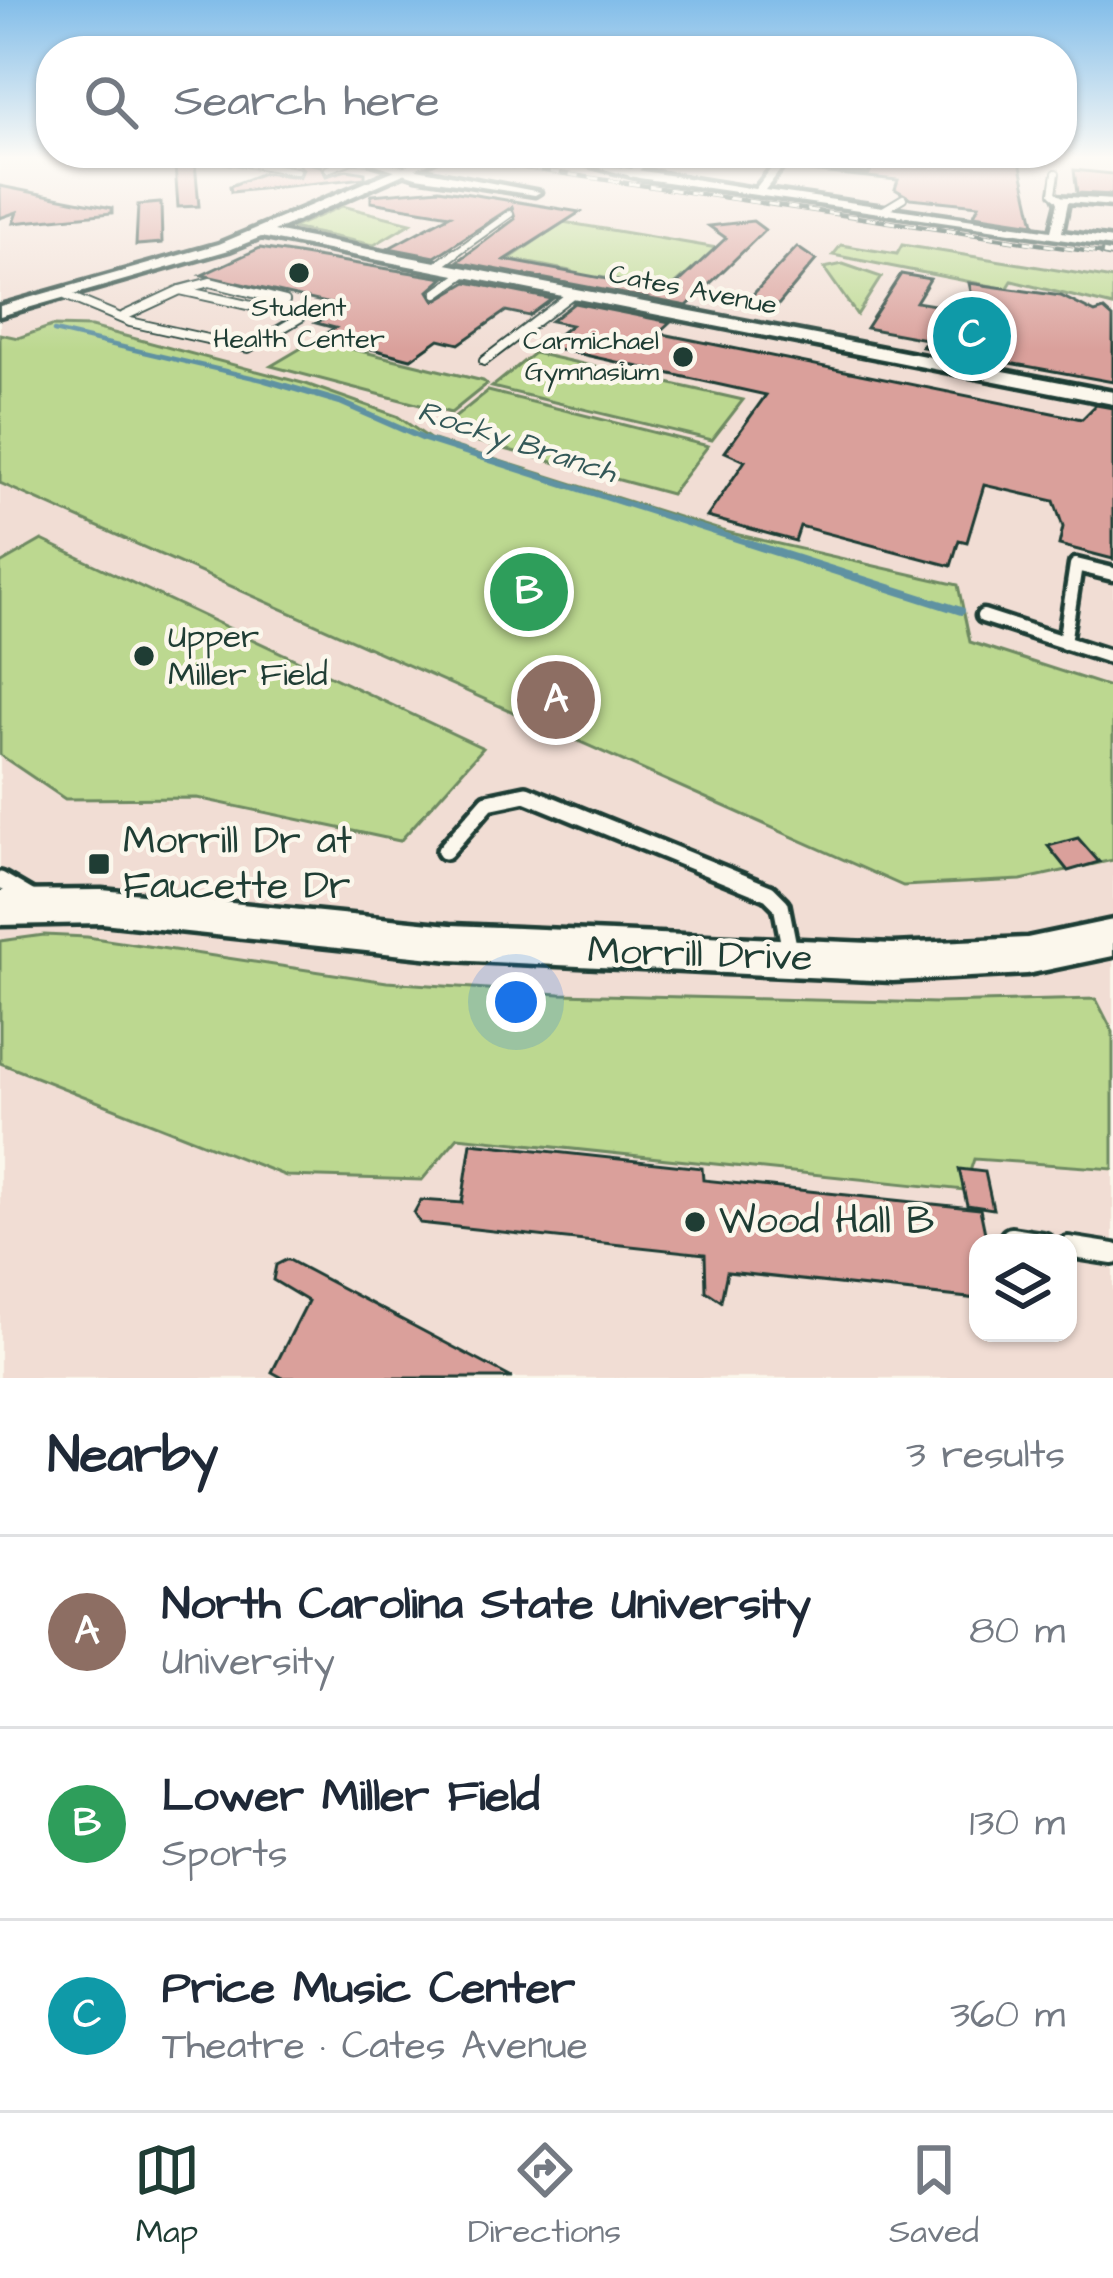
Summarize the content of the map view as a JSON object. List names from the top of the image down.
{
  "streets": {
    "street": ["Cates Avenue", "Morrill Drive"]
  },
  "water": ["Rocky Branch"],
  "places": {
    "other": [
      "Student Health Center",
      "Carmichael Gymnasium",
      "Upper Miller Field",
      "Wood Hall B"
    ],
    "transit": ["Morrill Dr at Faucette Dr"]
  },
  "page": {
    "search": "Search here",
    "pins": ["C", "B", "A"],
    "heading": ["Nearby", "3 results"],
    "list": [
      {
        "mark": "A",
        "name": "North Carolina State University",
        "note": "University",
        "value": "80 m"
      },
      {
        "mark": "B",
        "name": "Lower Miller Field",
        "note": "Sports",
        "value": "130 m"
      },
      {
        "mark": "C",
        "name": "Price Music Center",
        "note": "Theatre · Cates Avenue",
        "value": "360 m"
      }
    ],
    "nav": ["Map", "Directions", "Saved"]
  }
}
